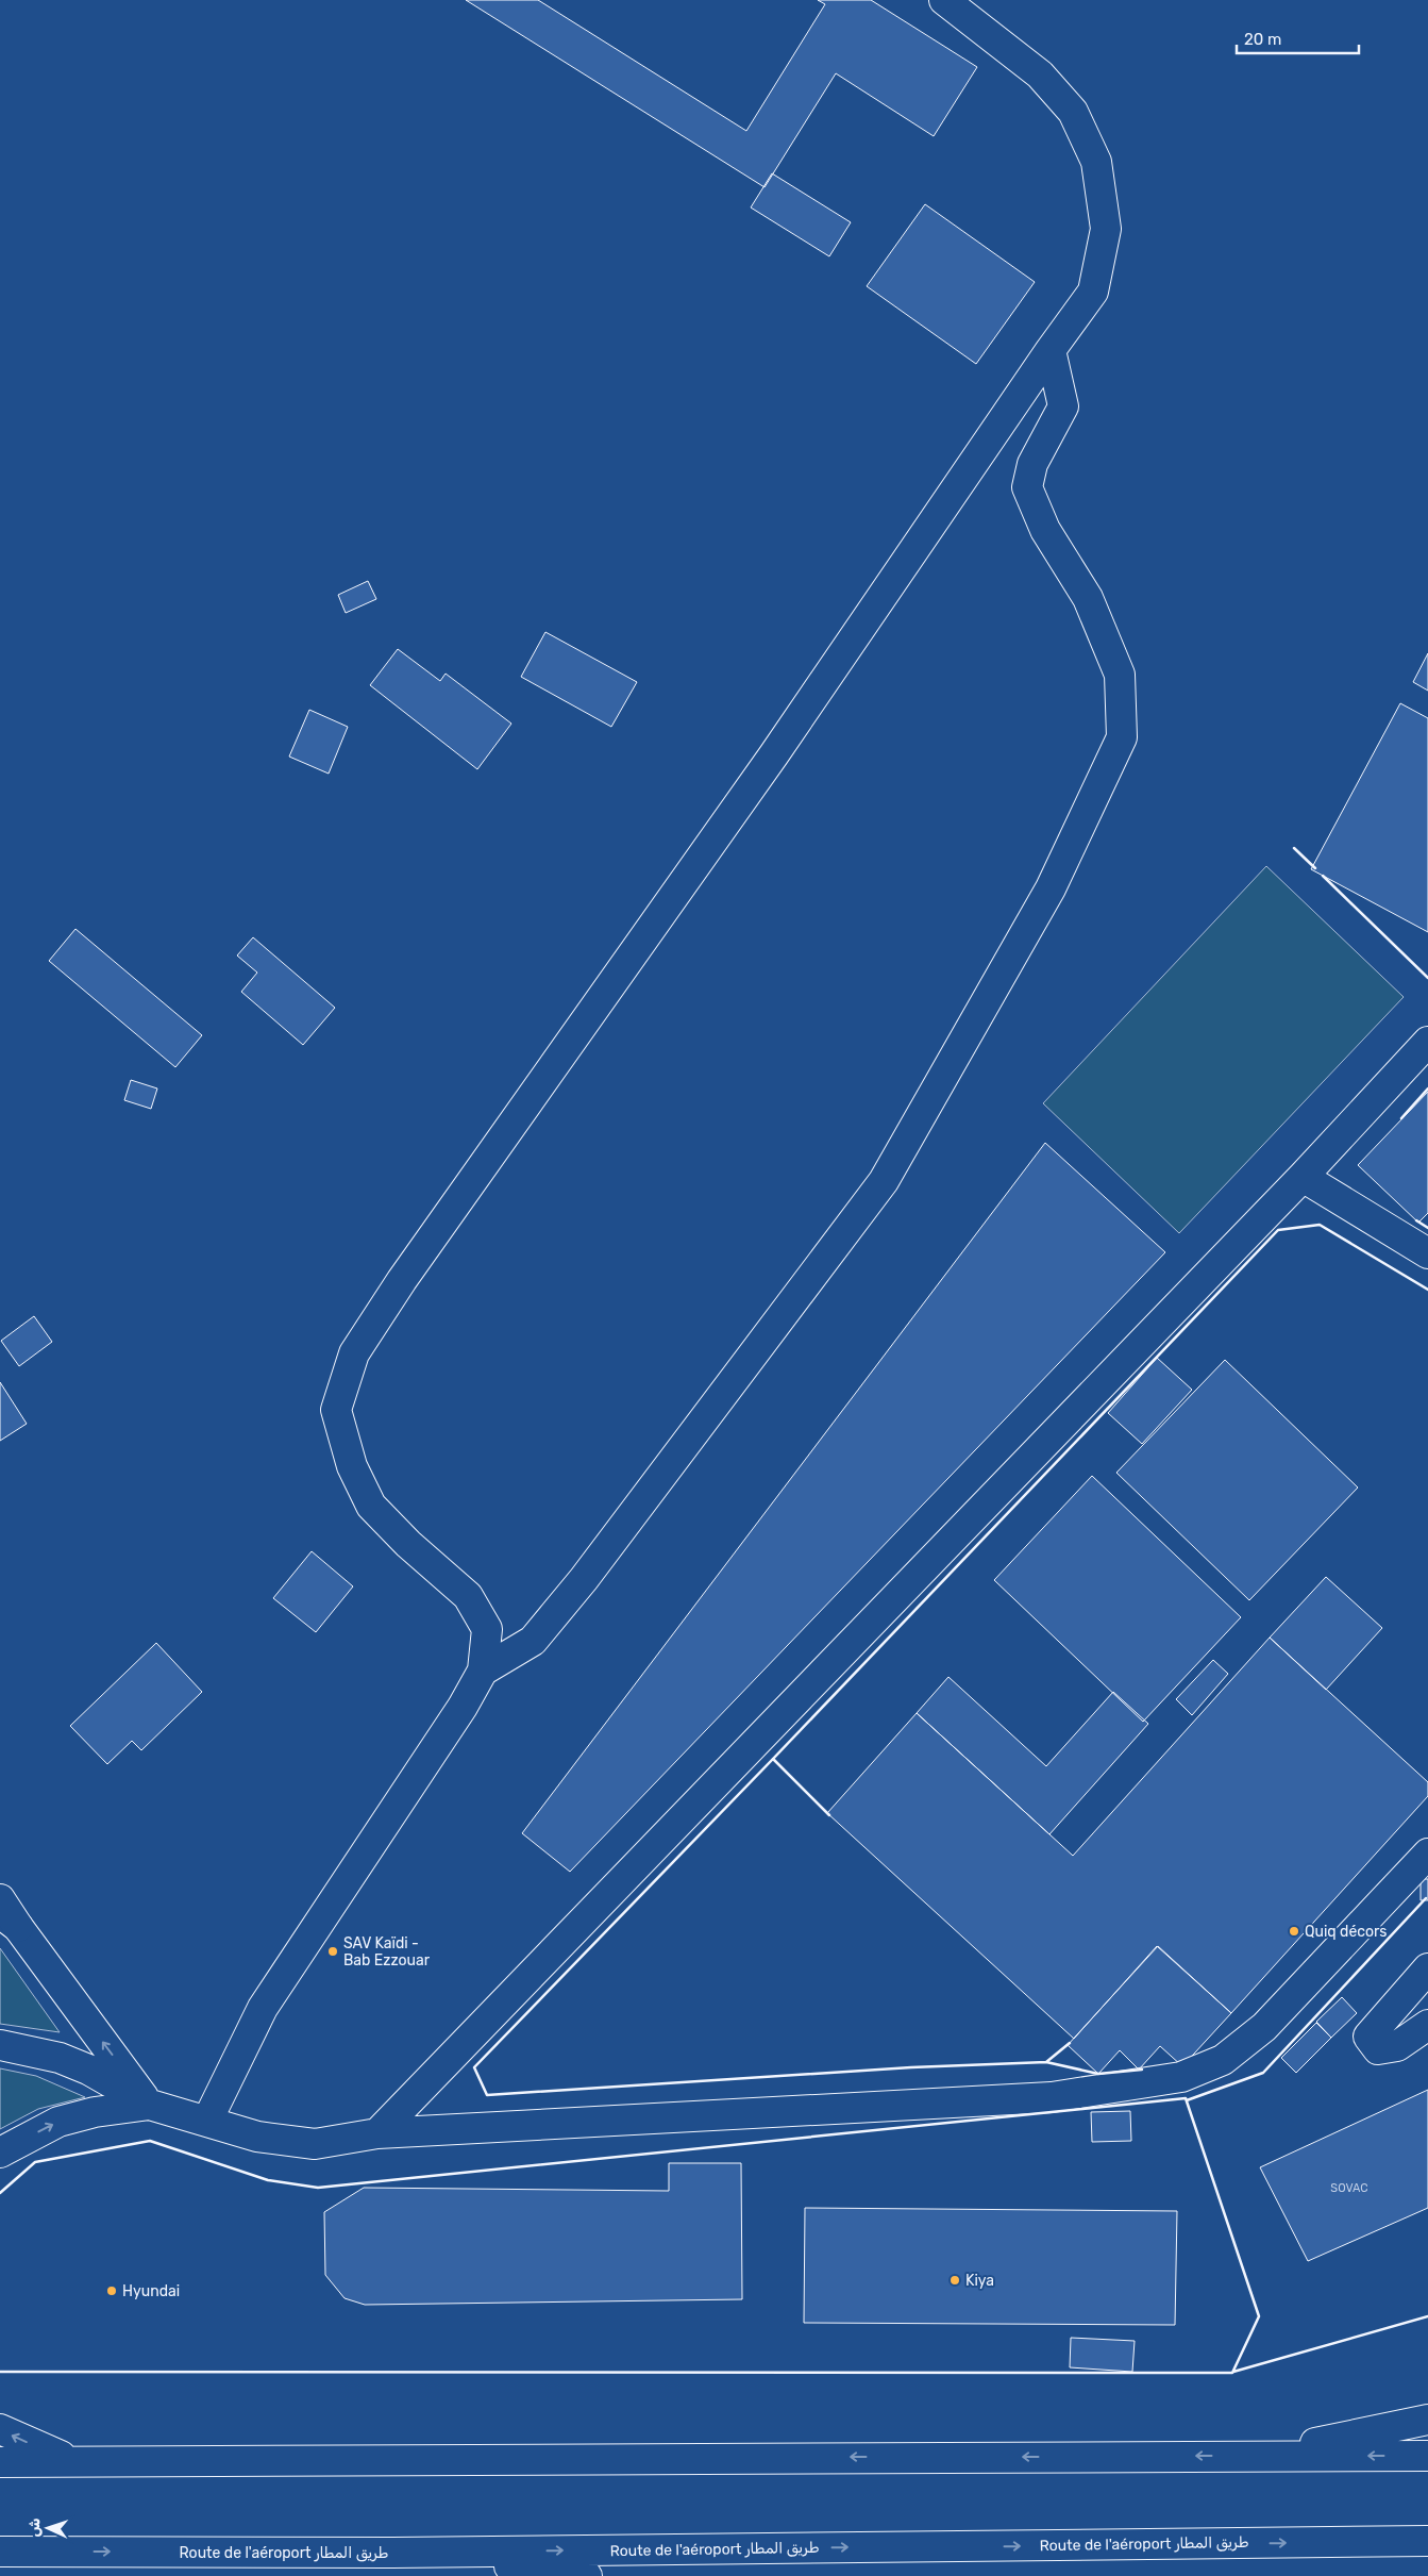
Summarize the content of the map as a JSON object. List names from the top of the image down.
{
  "streets": {
    "main road": ["Route de l'aéroport طريق المطار"]
  },
  "places": [
    "Quiq décors",
    "SAV Kaïdi - Bab Ezzouar",
    "Kiya",
    "Hyundai"
  ],
  "house_numbers": ["SOVAC"],
  "scale_bar": "20 m",
  "north": "left"
}
